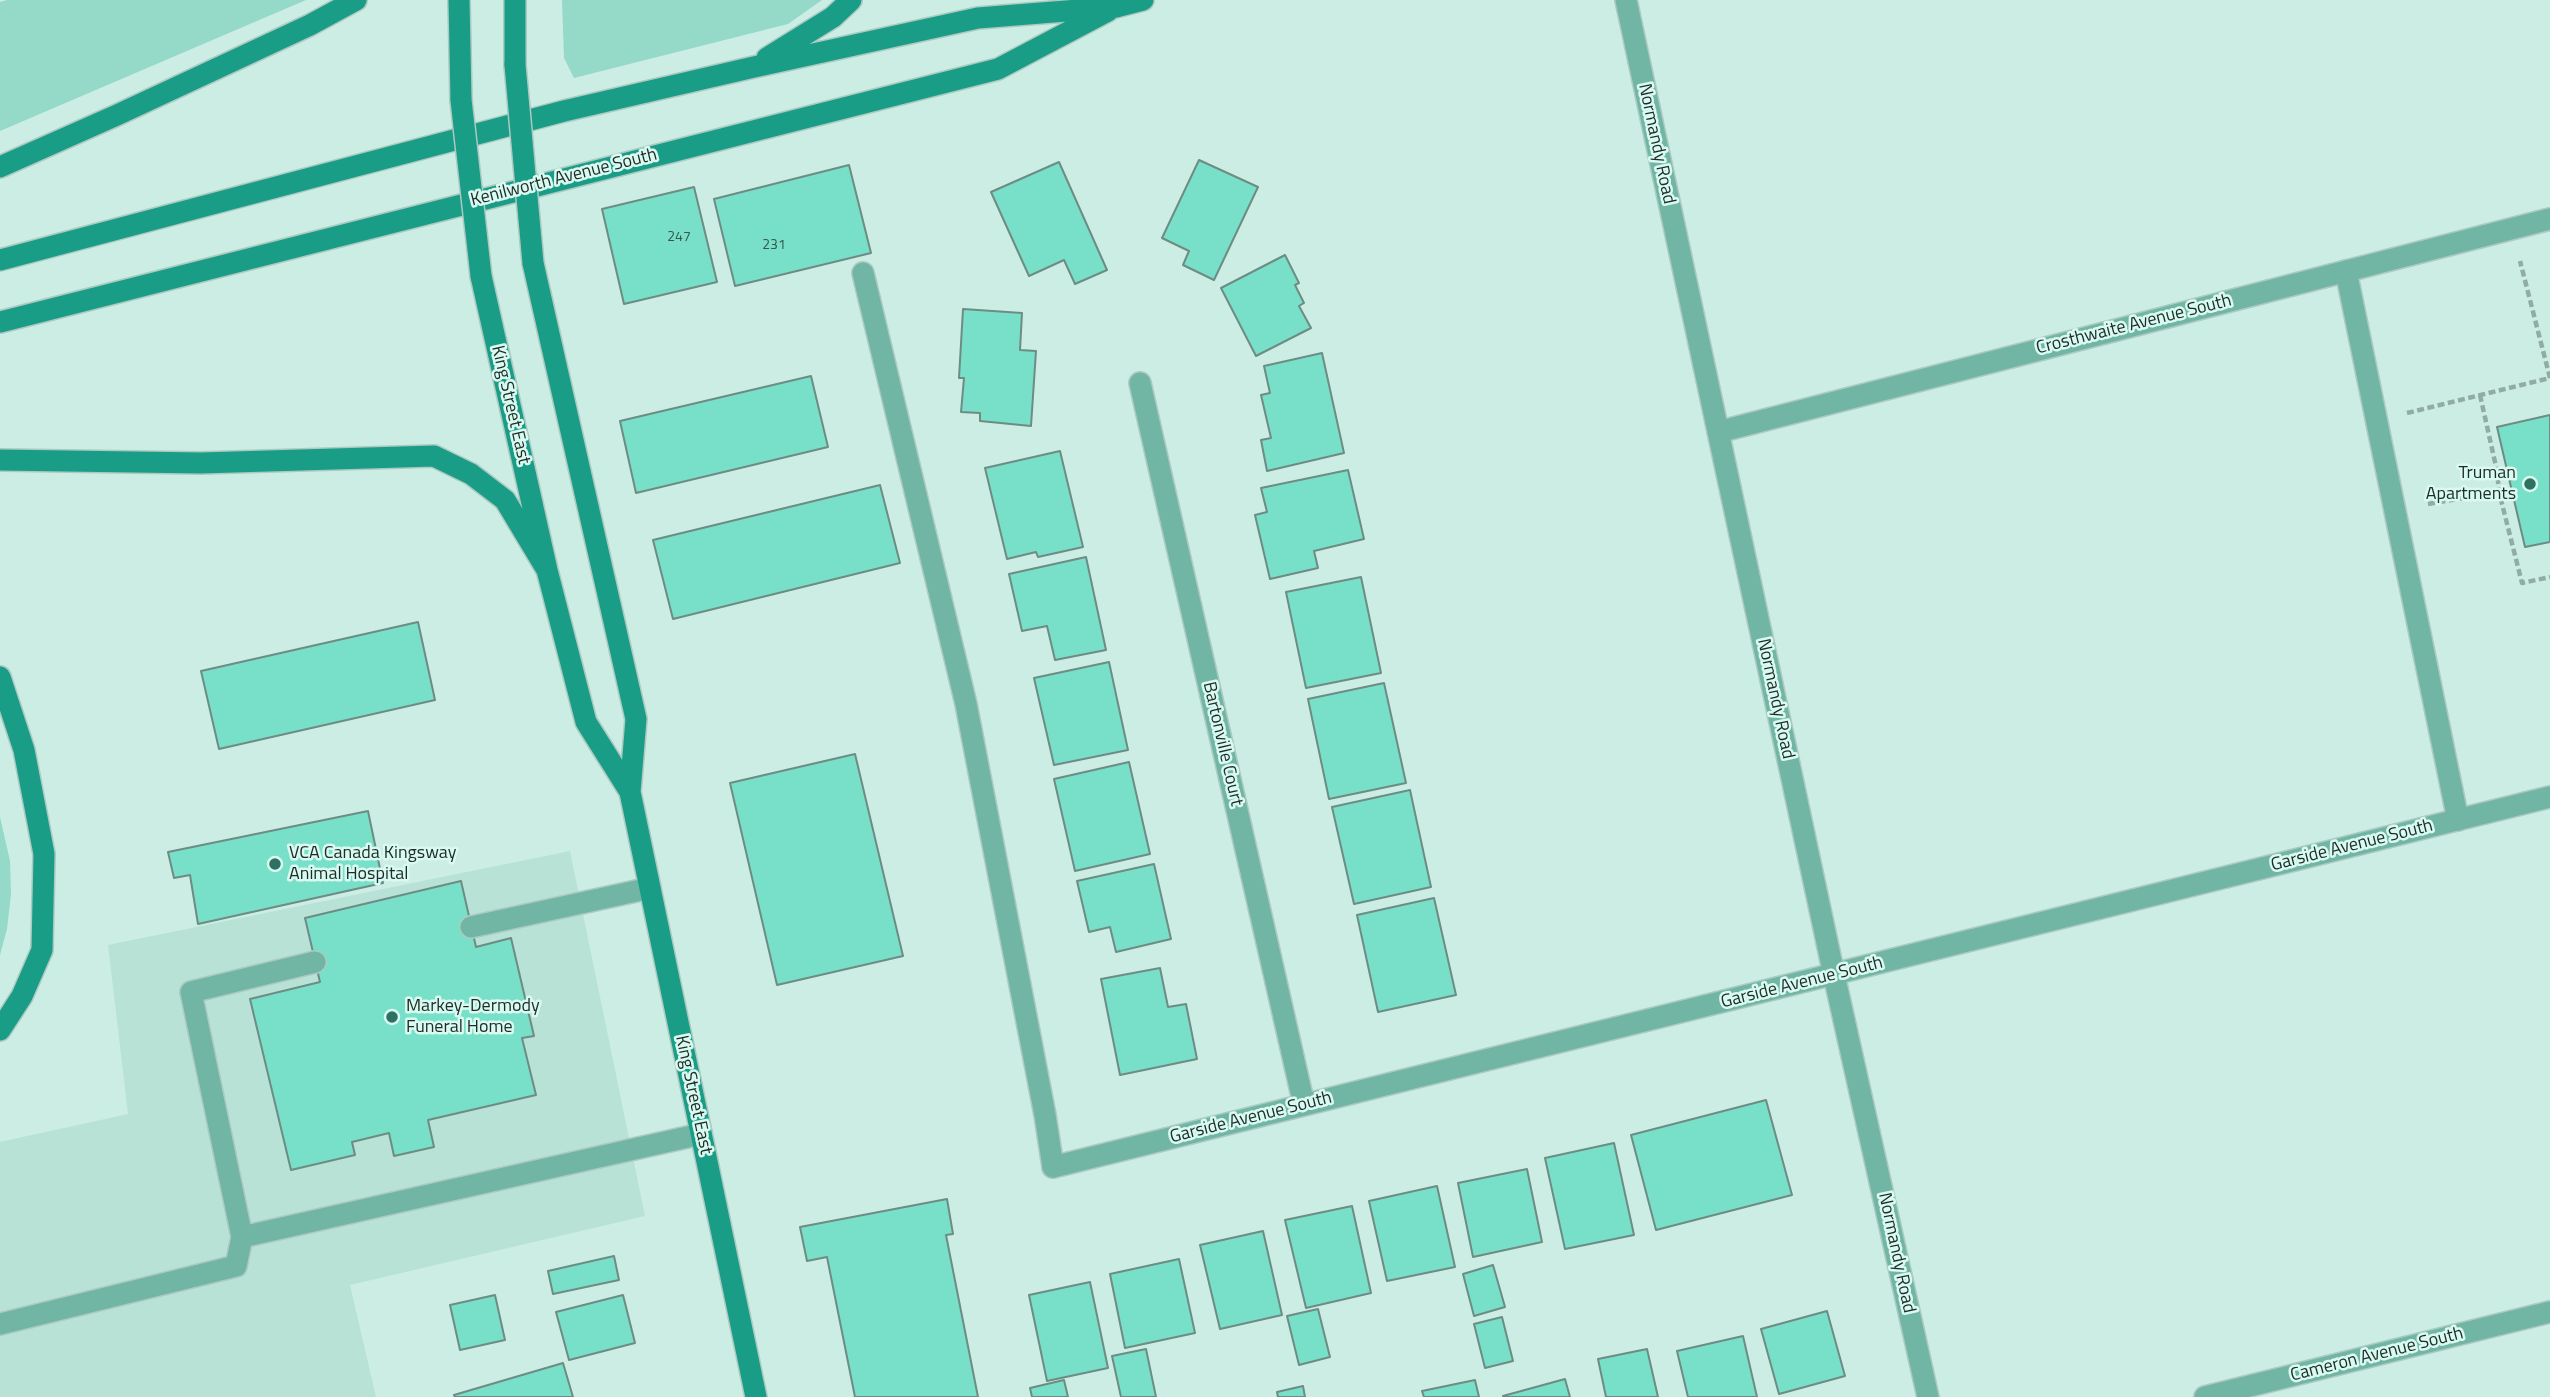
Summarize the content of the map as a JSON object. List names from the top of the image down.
{
  "streets": {
    "main road": ["Kenilworth Avenue South", "King Street East"],
    "street": [
      "Normandy Road",
      "Crosthwaite Avenue South",
      "Bartonville Court",
      "Garside Avenue South",
      "Cameron Avenue South"
    ]
  },
  "crossings": [
    ["Normandy Road", "Crosthwaite Avenue South"],
    ["Normandy Road", "Garside Avenue South"],
    ["Bartonville Court", "Garside Avenue South"]
  ],
  "places": ["Truman Apartments", "VCA Canada Kingsway Animal Hospital", "Markey-Dermody Funeral Home"],
  "house_numbers": ["247", "231"]
}
